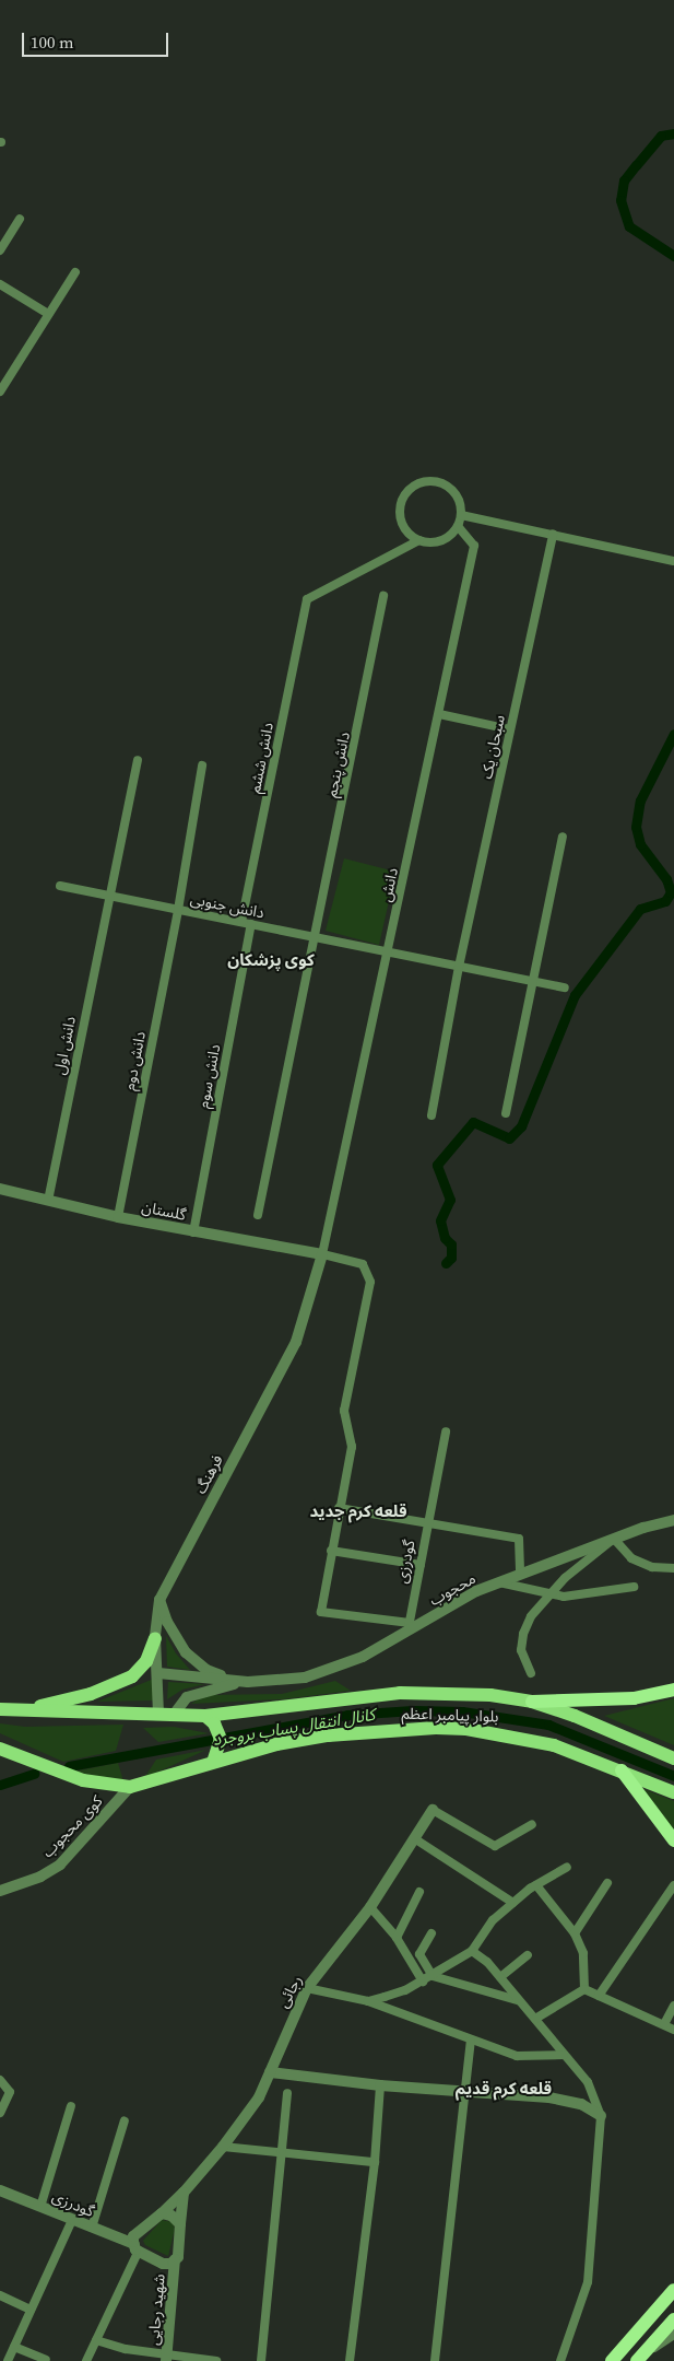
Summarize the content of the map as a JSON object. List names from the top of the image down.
{
  "streets": {
    "main road": ["بلوار پیامبر اعظم"],
    "street": [
      "سبحان یک",
      "دانش ششم",
      "دانش پنجم",
      "دانش",
      "دانش جنوبی",
      "دانش اول",
      "دانش دوم",
      "دانش سوم",
      "گلستان",
      "فرهنگ",
      "گودرزی",
      "محجوب",
      "کوی محجوب",
      "رجائی",
      "شهید رجایی"
    ]
  },
  "crossings": [
    ["سبحان یک", "دانش جنوبی"],
    ["دانش ششم", "دانش"],
    ["دانش ششم", "دانش جنوبی"],
    ["دانش پنجم", "دانش جنوبی"],
    ["دانش", "دانش جنوبی"],
    ["دانش", "گلستان"],
    ["دانش", "فرهنگ"],
    ["دانش جنوبی", "دانش اول"],
    ["دانش جنوبی", "دانش دوم"],
    ["دانش جنوبی", "دانش سوم"],
    ["دانش اول", "گلستان"],
    ["دانش دوم", "گلستان"],
    ["دانش سوم", "گلستان"],
    ["گلستان", "فرهنگ"],
    ["فرهنگ", "بلوار پیامبر اعظم"],
    ["گودرزی", "محجوب"],
    ["گودرزی", "رجائی"],
    ["گودرزی", "شهید رجایی"],
    ["بلوار پیامبر اعظم", "کوی محجوب"],
    ["رجائی", "شهید رجایی"]
  ],
  "districts": ["کوی پزشکان", "قلعه کرم جدید", "قلعه کرم قدیم"],
  "water": ["کانال انتقال پساب بروجرد"],
  "scale_bar": "100 m"
}
